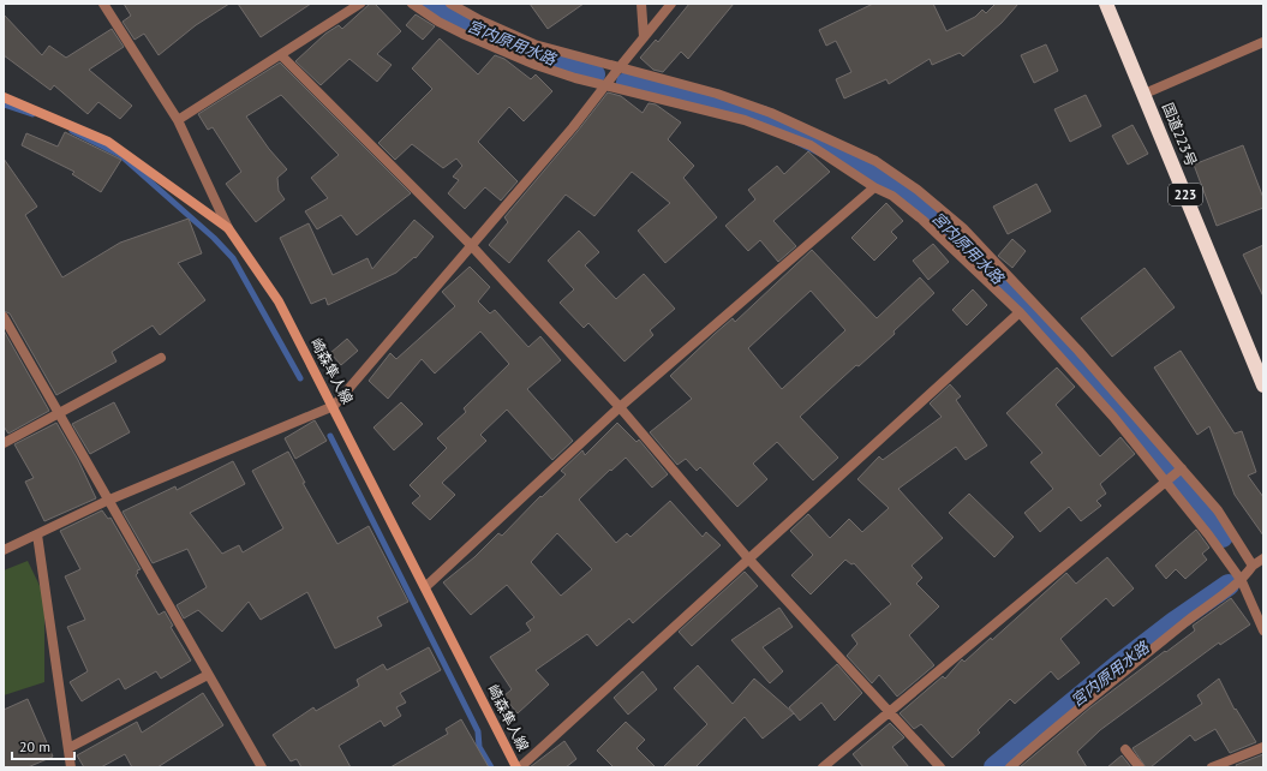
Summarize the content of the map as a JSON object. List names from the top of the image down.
{
  "streets": {
    "highway": ["国道223号", "223"],
    "main road": ["崎森隼人線"]
  },
  "water": ["宮内原用水路"],
  "scale_bar": "20 m"
}
